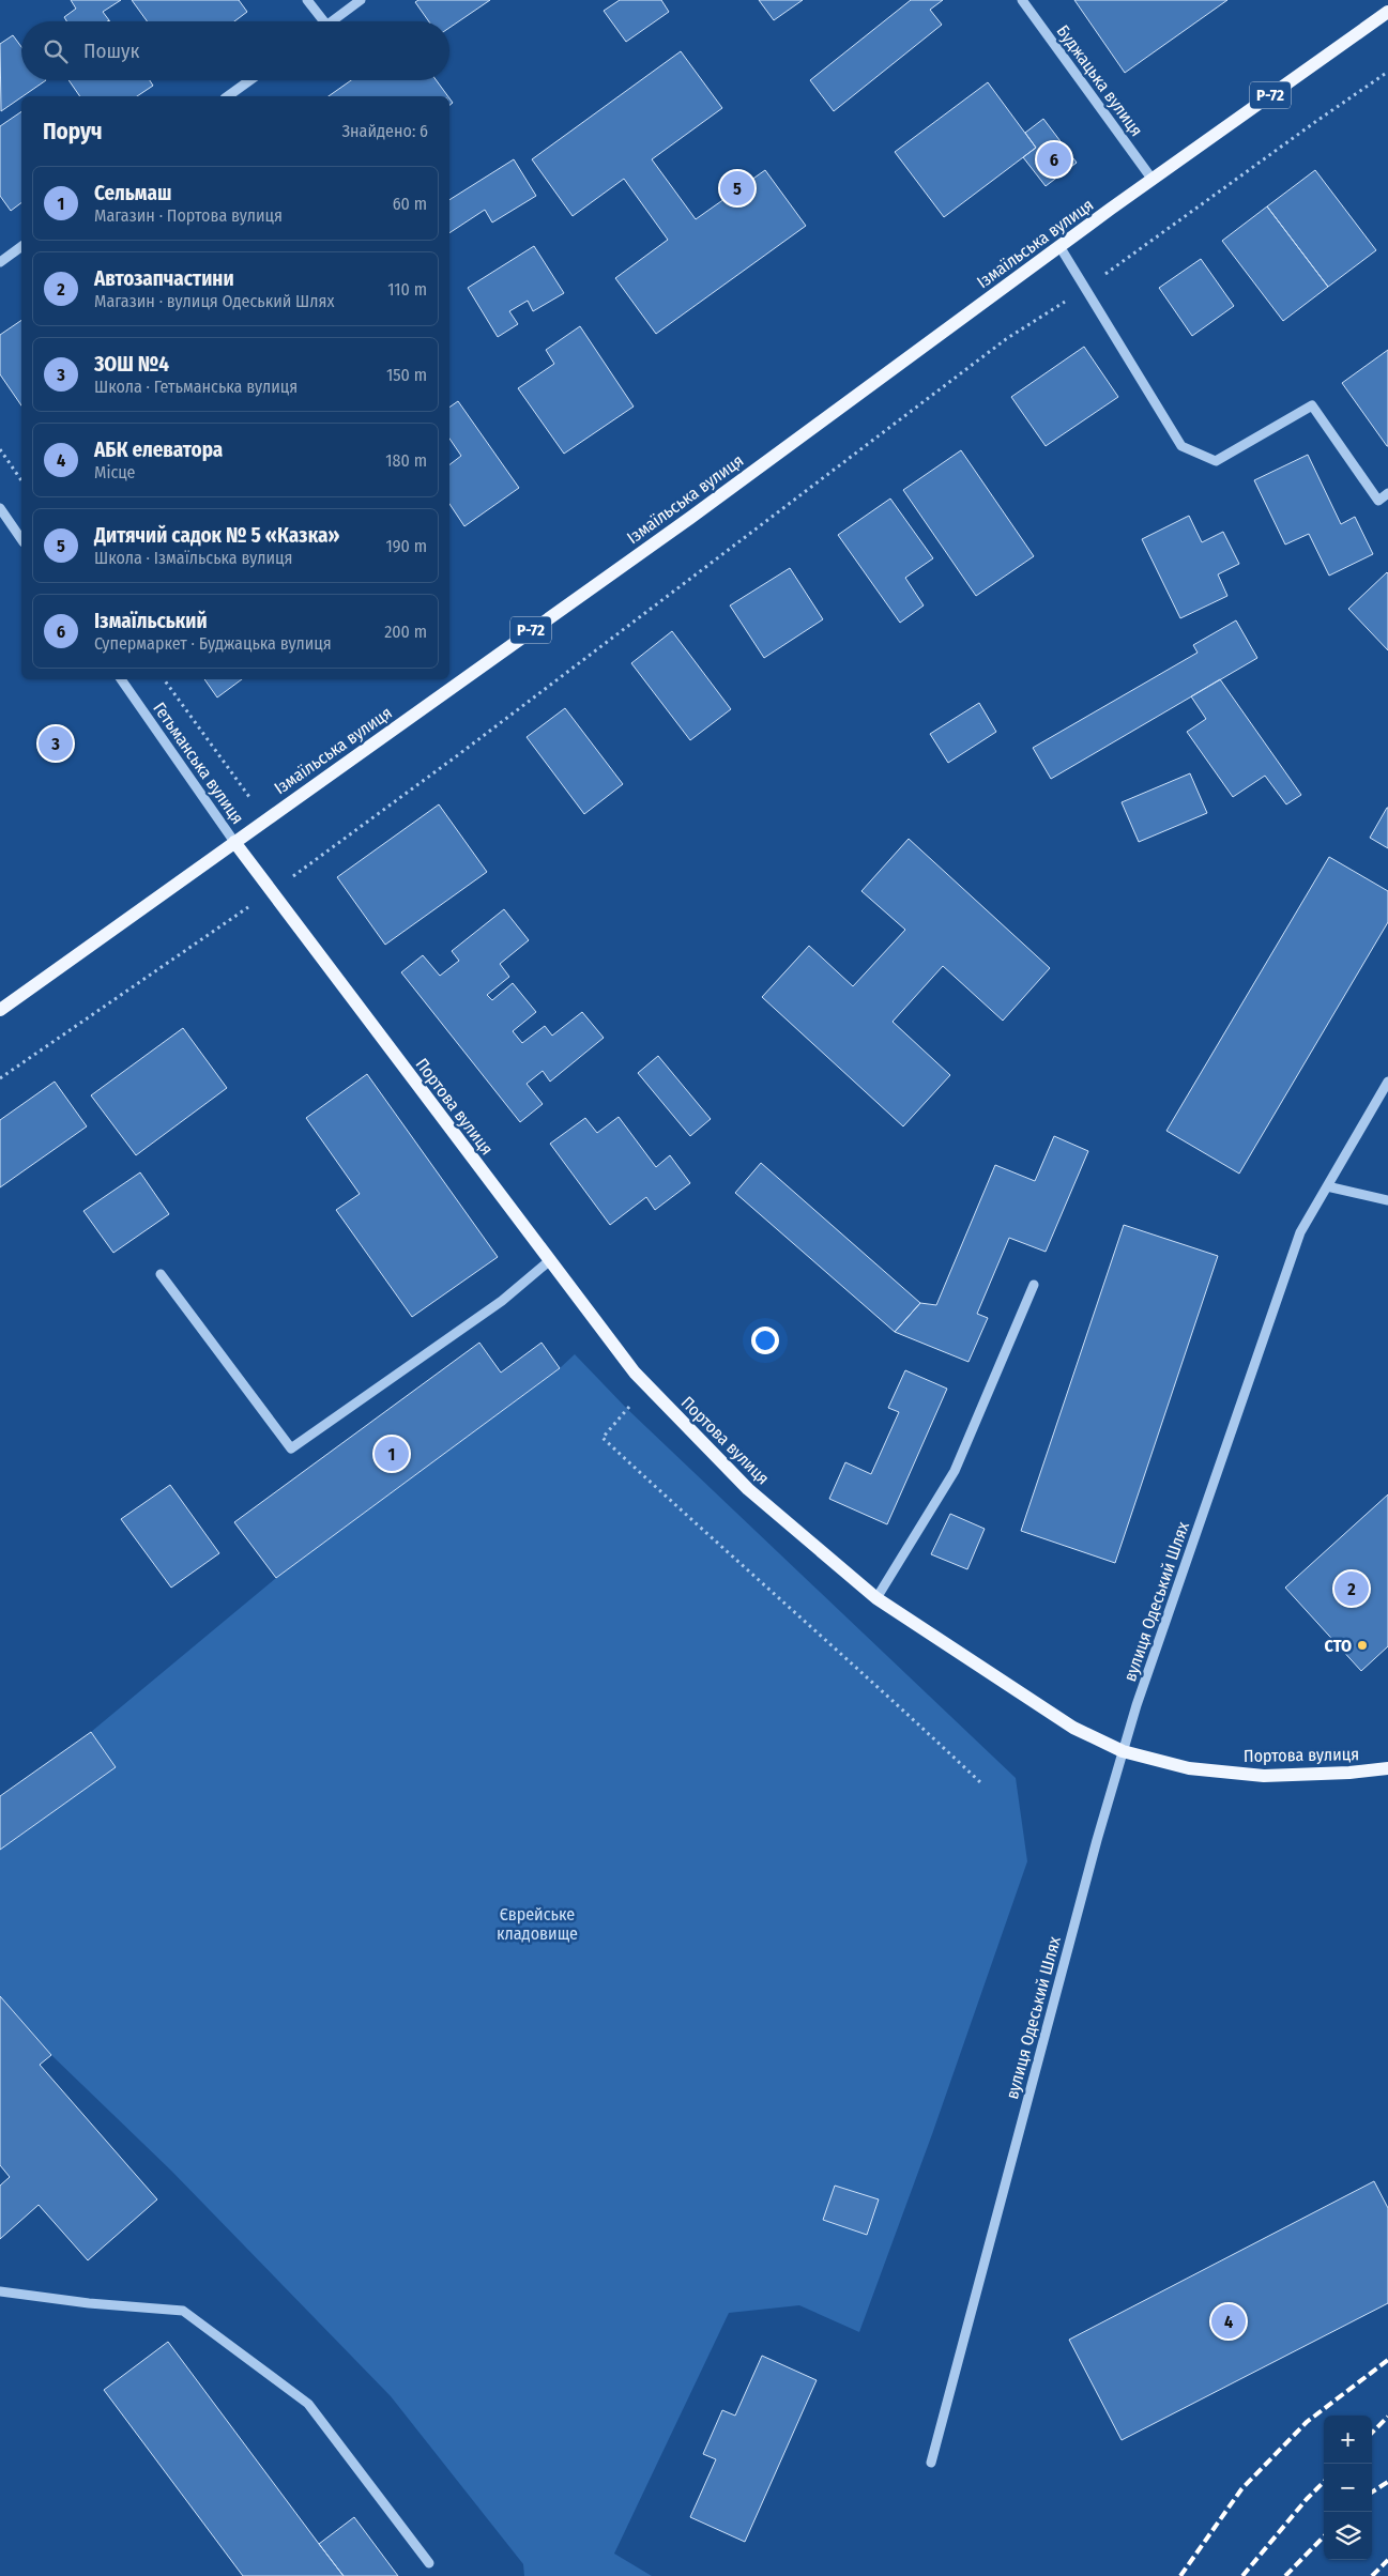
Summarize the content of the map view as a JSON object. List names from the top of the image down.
{
  "streets": {
    "main road": ["Р-72", "Ізмаїльська вулиця", "Портова вулиця"],
    "street": ["Буджацька вулиця", "Гетьманська вулиця", "вулиця Одеський Шлях"]
  },
  "crossings": [
    ["Буджацька вулиця", "Ізмаїльська вулиця"],
    ["Ізмаїльська вулиця", "Гетьманська вулиця"],
    ["Ізмаїльська вулиця", "Портова вулиця"],
    ["Гетьманська вулиця", "Портова вулиця"],
    ["Портова вулиця", "вулиця Одеський Шлях"]
  ],
  "parks": ["Єврейське кладовище"],
  "places": ["СТО"],
  "page": {
    "search": "Пошук",
    "heading": ["Поруч", "Знайдено: 6"],
    "pins": [
      "6",
      "5",
      "3",
      "1",
      "2",
      "4"
    ],
    "list": [
      {
        "mark": "1",
        "name": "Сельмаш",
        "note": "Магазин · Портова вулиця",
        "value": "60 m"
      },
      {
        "mark": "2",
        "name": "Автозапчастини",
        "note": "Магазин · вулиця Одеський Шлях",
        "value": "110 m"
      },
      {
        "mark": "3",
        "name": "ЗОШ №4",
        "note": "Школа · Гетьманська вулиця",
        "value": "150 m"
      },
      {
        "mark": "4",
        "name": "АБК елеватора",
        "note": "Місце",
        "value": "180 m"
      },
      {
        "mark": "5",
        "name": "Дитячий садок № 5 «Казка»",
        "note": "Школа · Ізмаїльська вулиця",
        "value": "190 m"
      },
      {
        "mark": "6",
        "name": "Ізмаїльський",
        "note": "Супермаркет · Буджацька вулиця",
        "value": "200 m"
      }
    ],
    "map_buttons": ["+", "−"]
  }
}
